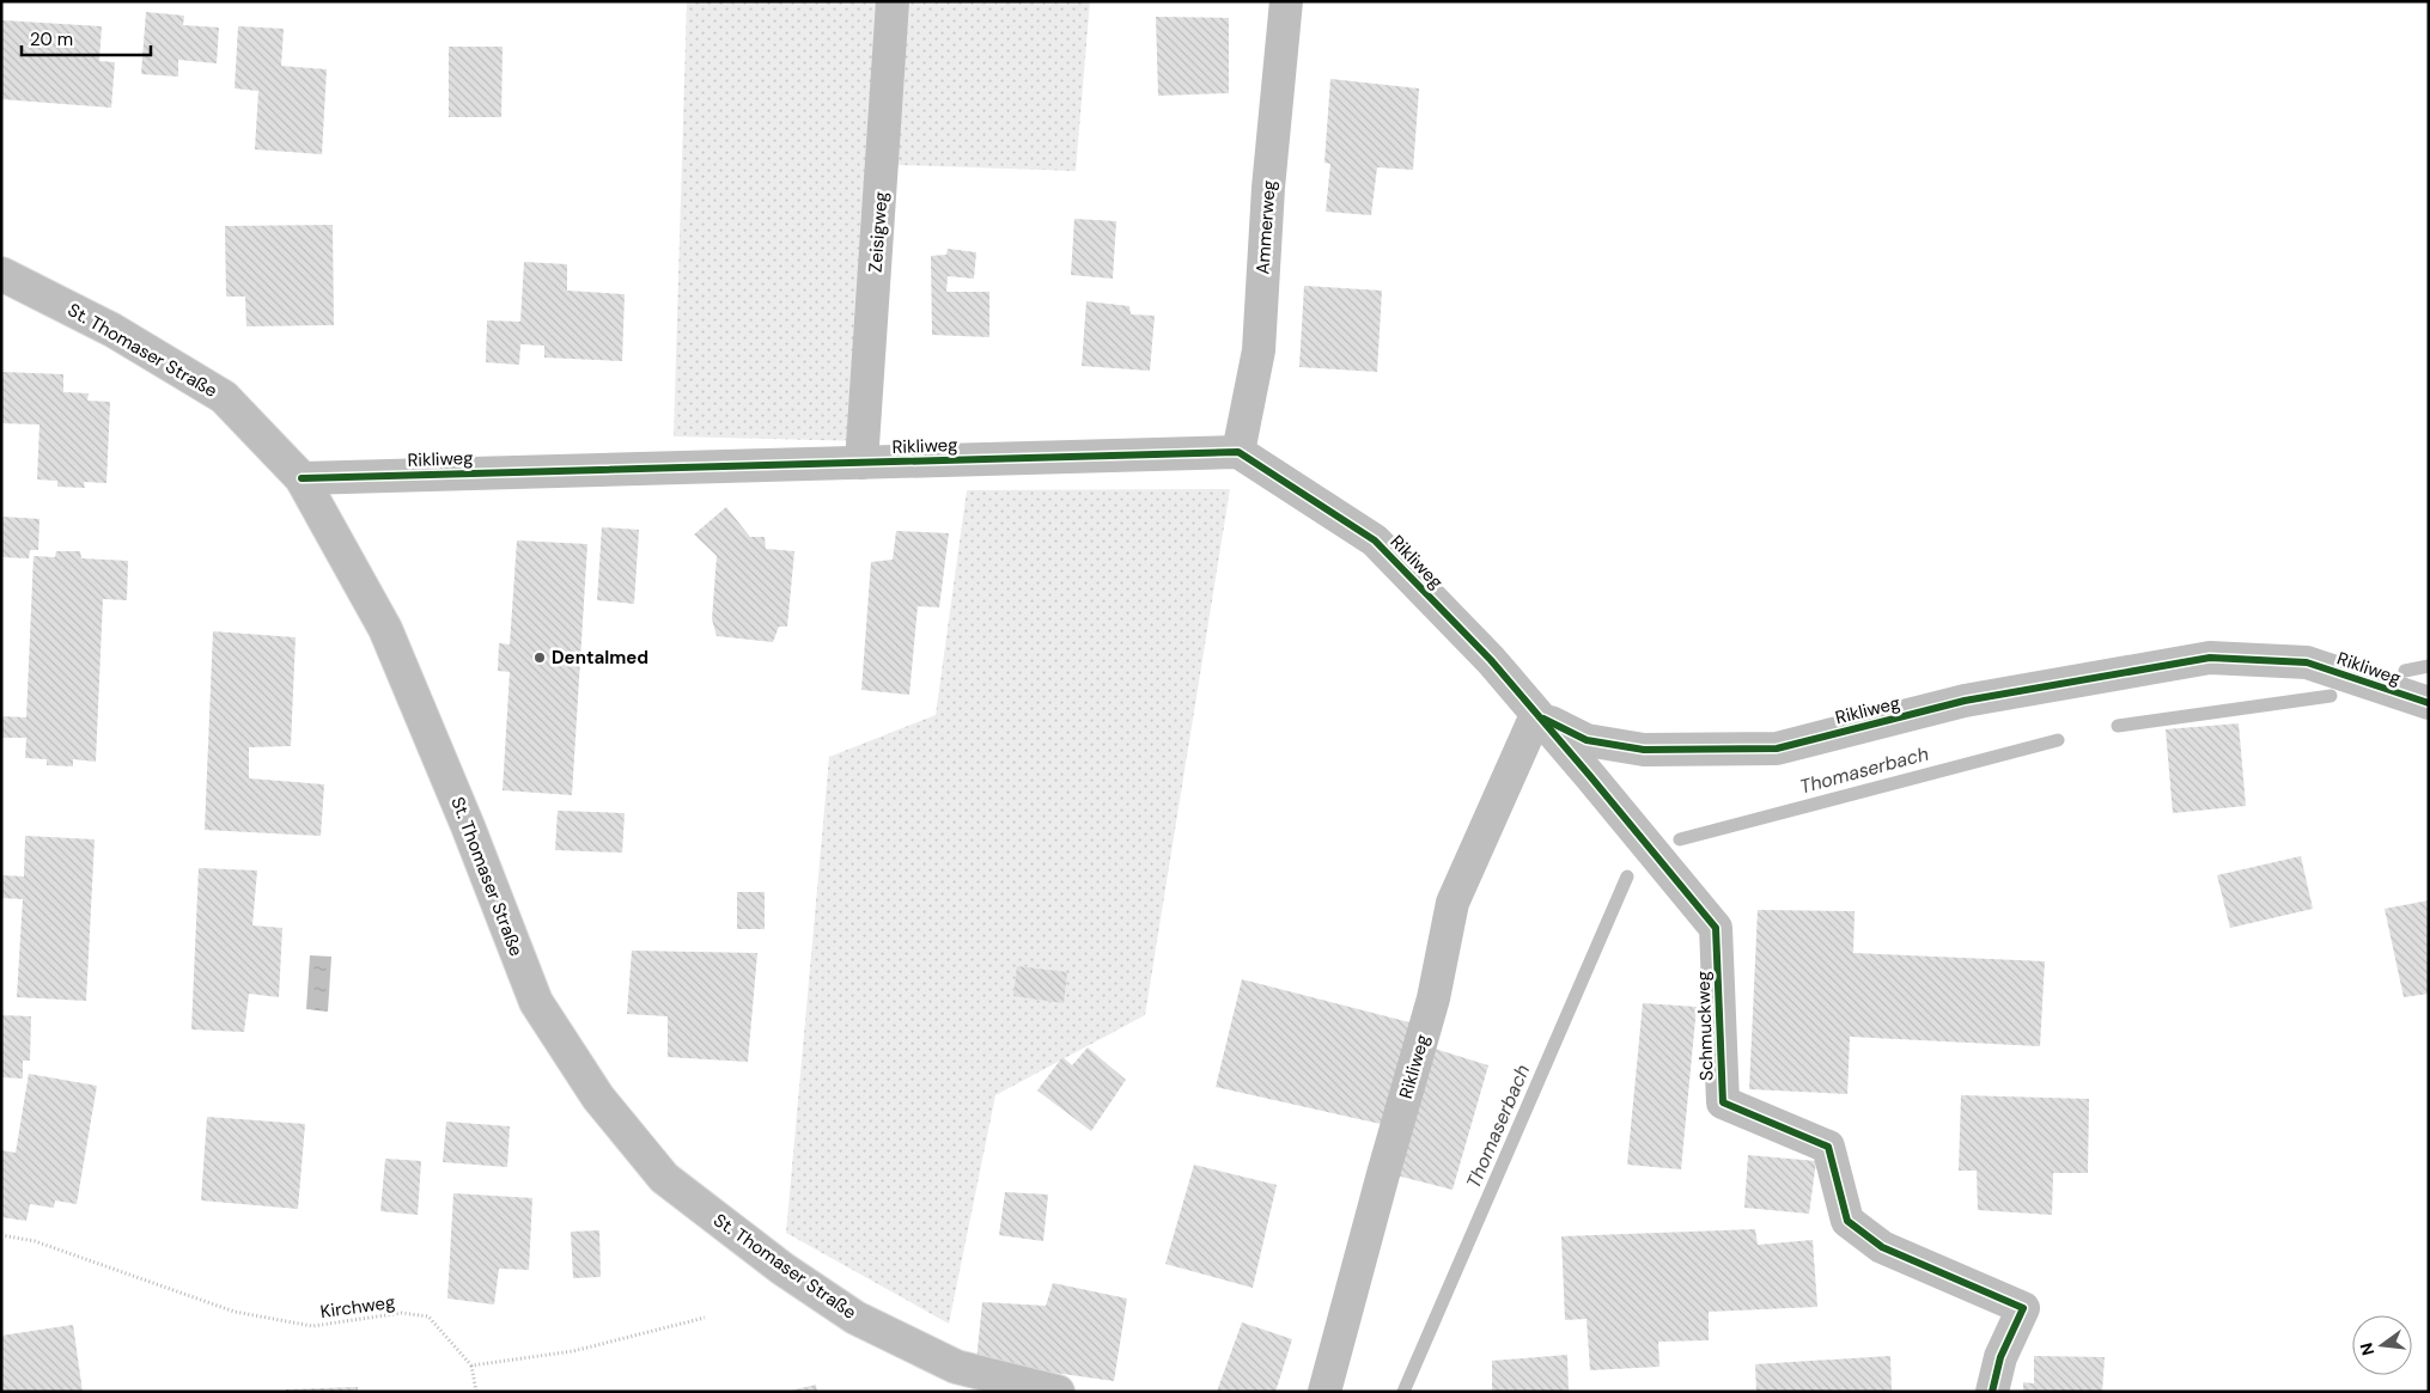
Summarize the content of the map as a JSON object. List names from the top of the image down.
{
  "streets": {
    "street": [
      "Ammerweg",
      "Zeisigweg",
      "St. Thomaser Straße",
      "Rikliweg",
      "Schmuckweg"
    ],
    "path": ["Kirchweg"]
  },
  "crossings": [
    ["Ammerweg", "Rikliweg"],
    ["Zeisigweg", "Rikliweg"],
    ["St. Thomaser Straße", "Rikliweg"],
    ["Rikliweg", "Schmuckweg"]
  ],
  "water": ["Thomaserbach"],
  "places": ["Dentalmed"],
  "scale_bar": "20 m",
  "north": "left"
}
